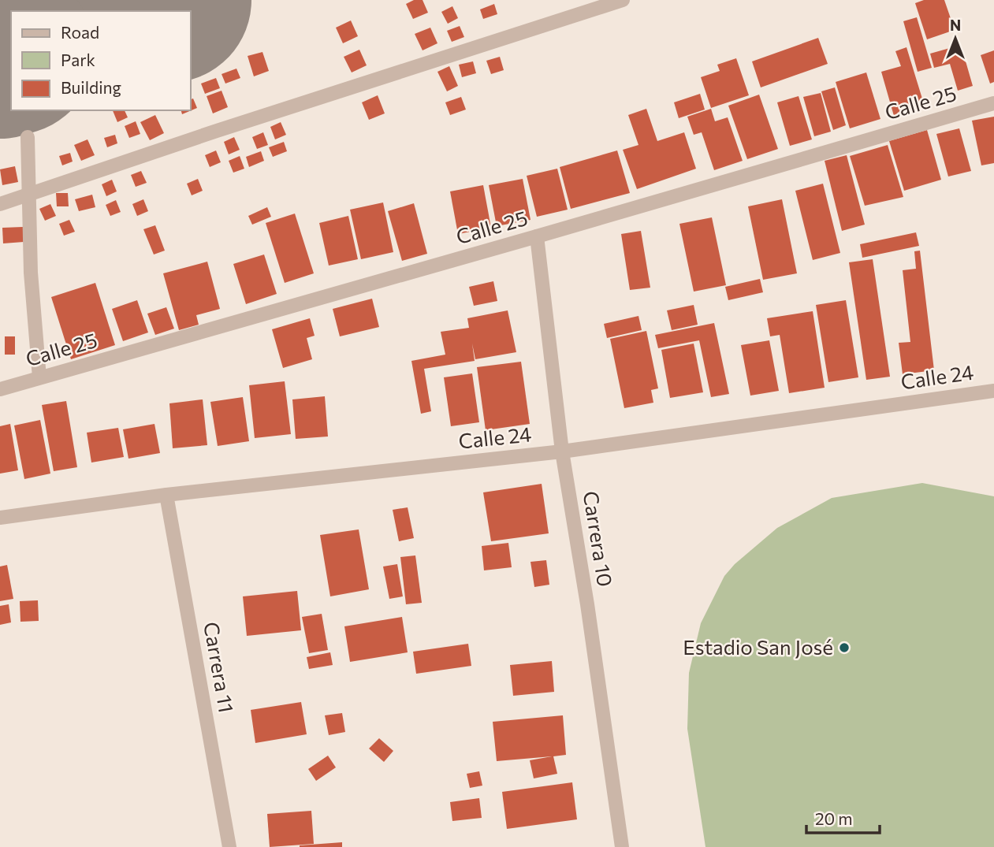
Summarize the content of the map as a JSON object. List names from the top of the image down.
{
  "streets": {
    "street": [
      "Calle 25",
      "Calle 24",
      "Carrera 10",
      "Carrera 11"
    ]
  },
  "crossings": [
    ["Calle 25", "Carrera 10"],
    ["Calle 24", "Carrera 10"],
    ["Calle 24", "Carrera 11"]
  ],
  "places": ["Estadio San José"],
  "legend": ["Road", "Park", "Building"],
  "scale_bar": "20 m",
  "north": "top"
}
